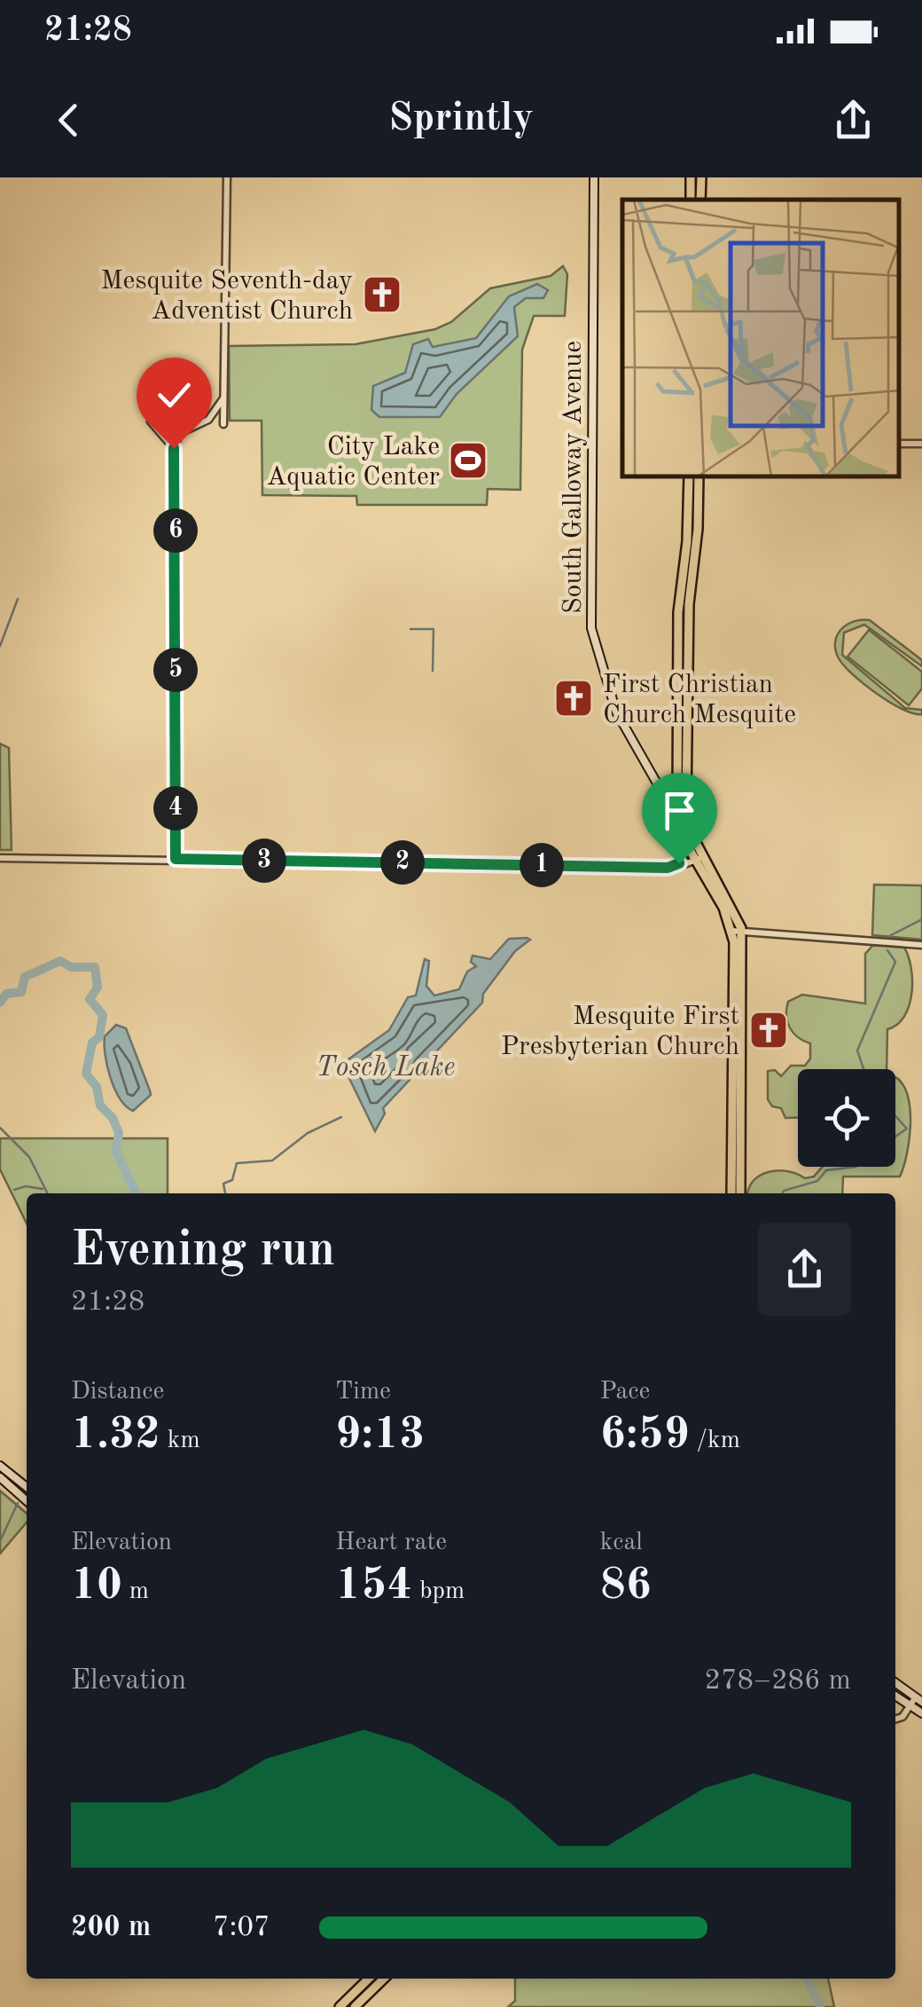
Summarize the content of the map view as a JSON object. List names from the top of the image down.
{
  "streets": {
    "main road": ["South Galloway Avenue"]
  },
  "water": ["Tosch Lake"],
  "places": {
    "church": ["Mesquite Seventh-day Adventist Church", "First Christian Church Mesquite", "Mesquite First Presbyterian Church"],
    "sports": ["City Lake Aquatic Center"]
  },
  "page": {
    "status": "21:28",
    "header": "Sprintly",
    "pins": [
      "6",
      "5",
      "4",
      "3",
      "2",
      "1"
    ],
    "heading": ["Evening run", "21:28"],
    "stats": [
      ["Distance", "1.32 km"],
      ["Time", "9:13"],
      ["Pace", "6:59 /km"],
      ["Elevation", "10 m"],
      ["Heart rate", "154 bpm"],
      ["kcal", "86"]
    ],
    "chart": ["Elevation", "278–286 m"],
    "list": [
      {
        "name": "200 m",
        "note": "7:07"
      }
    ]
  }
}
